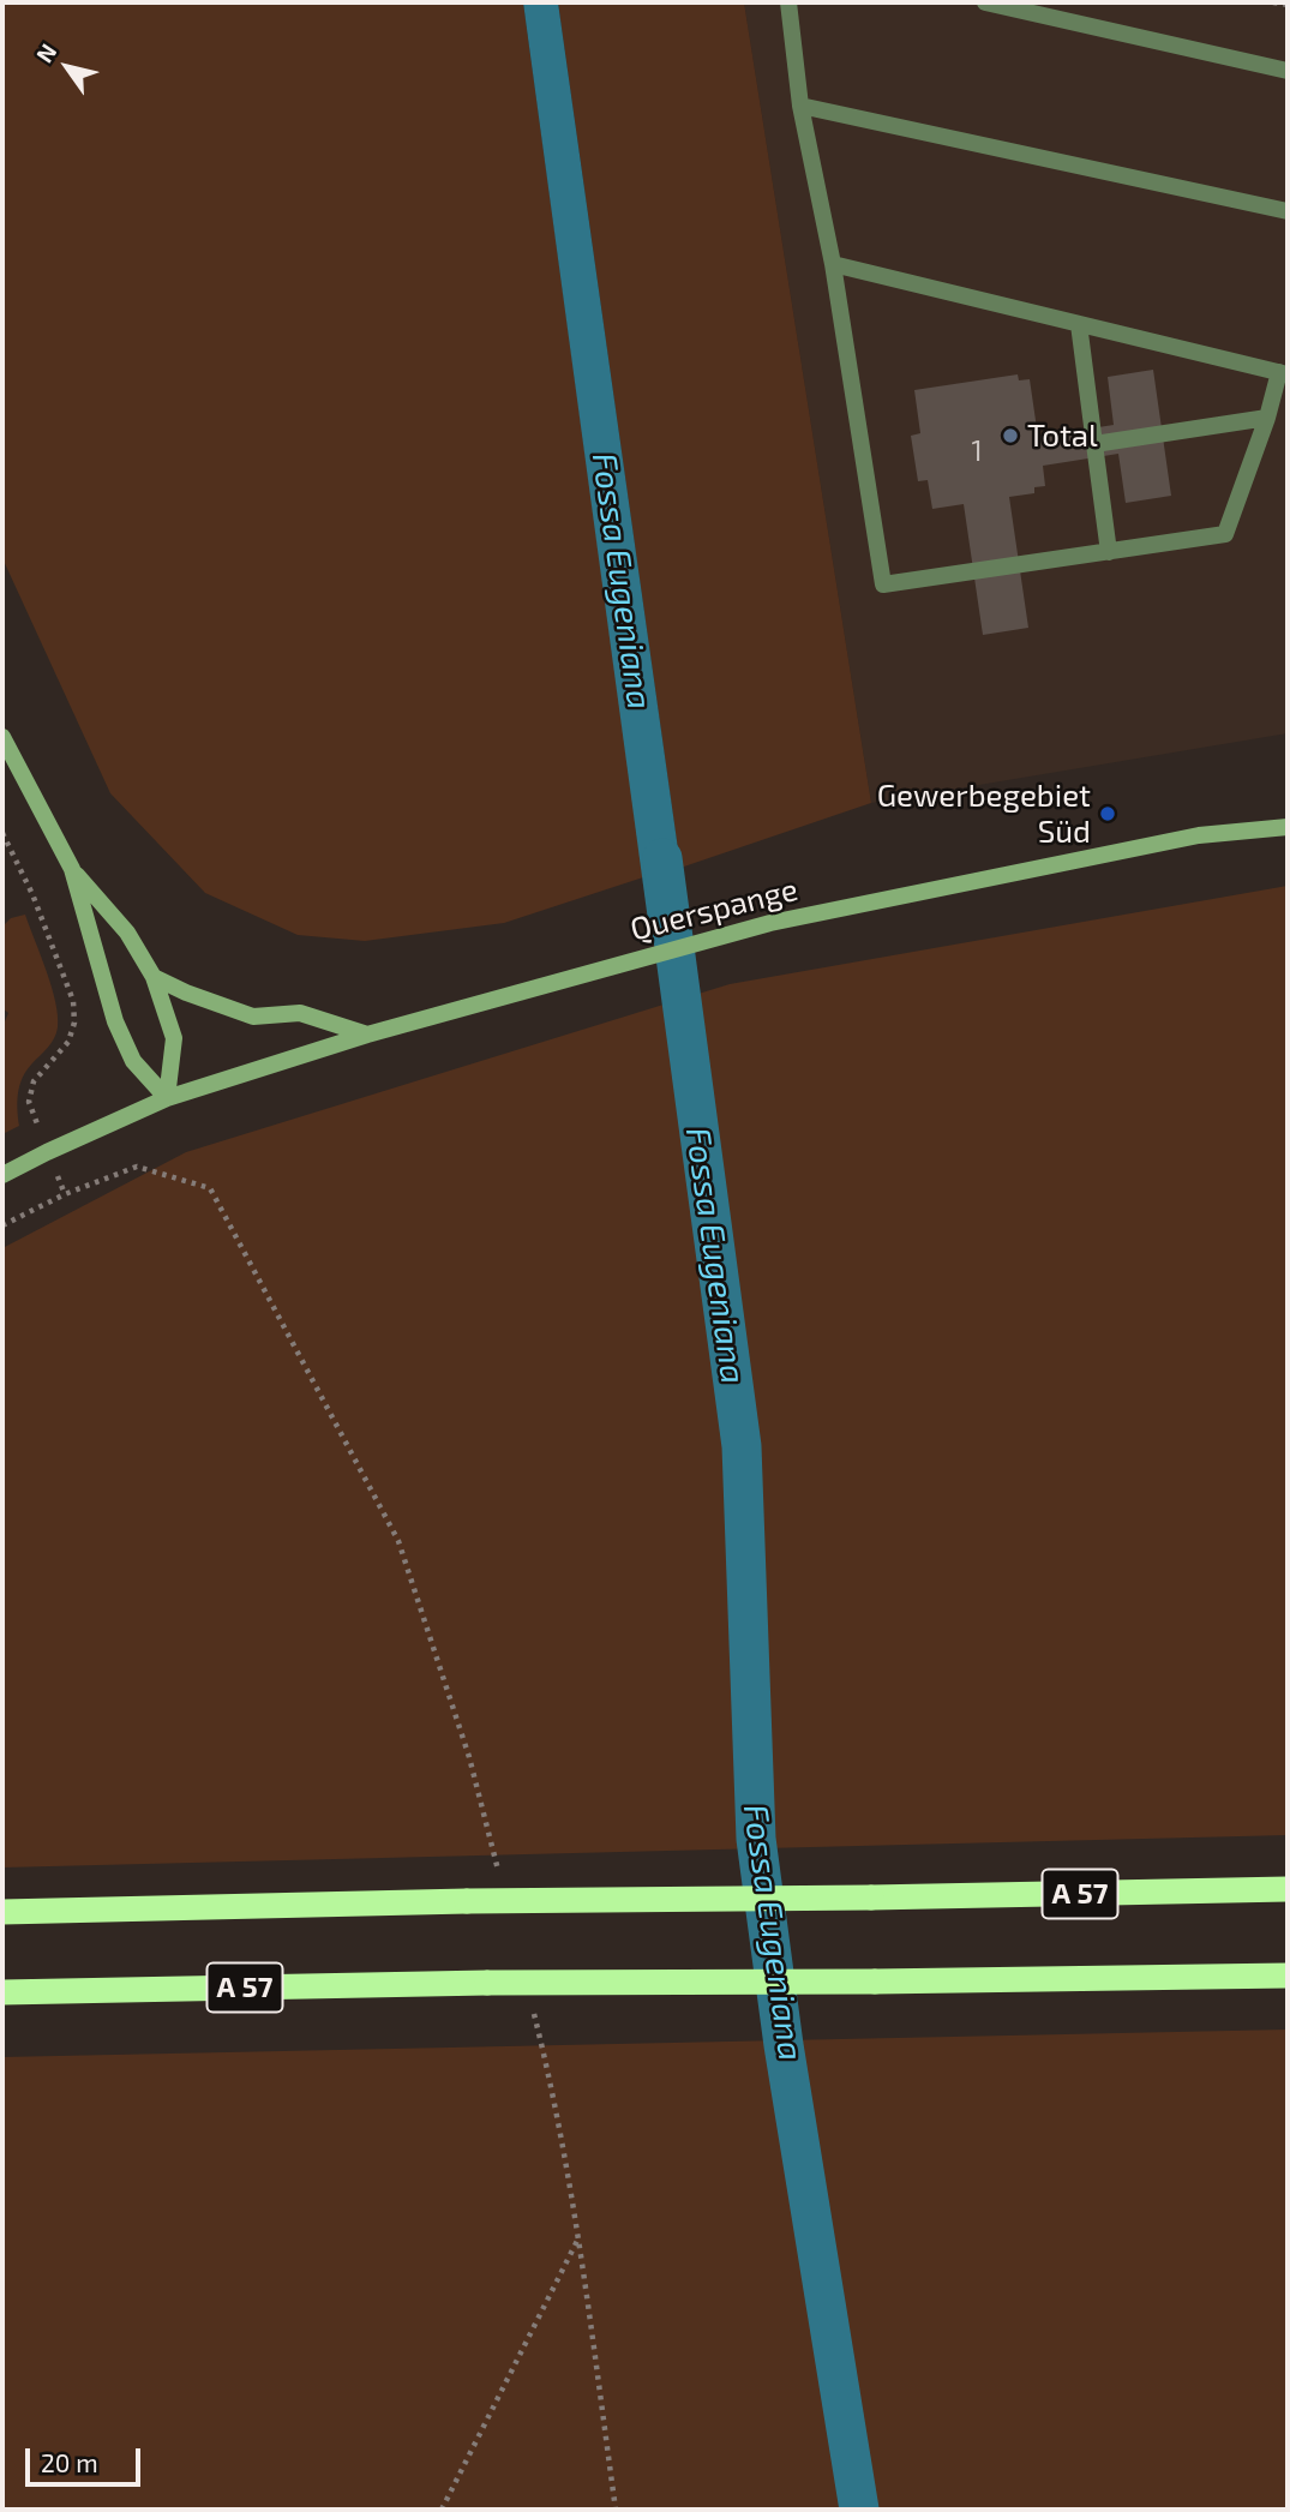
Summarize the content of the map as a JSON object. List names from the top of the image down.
{
  "streets": {
    "highway": ["A 57"],
    "street": ["Querspange"]
  },
  "water": ["Fossa Eugeniana"],
  "places": ["Total", "Gewerbegebiet Süd"],
  "house_numbers": ["1"],
  "scale_bar": "20 m",
  "north": "top left"
}
